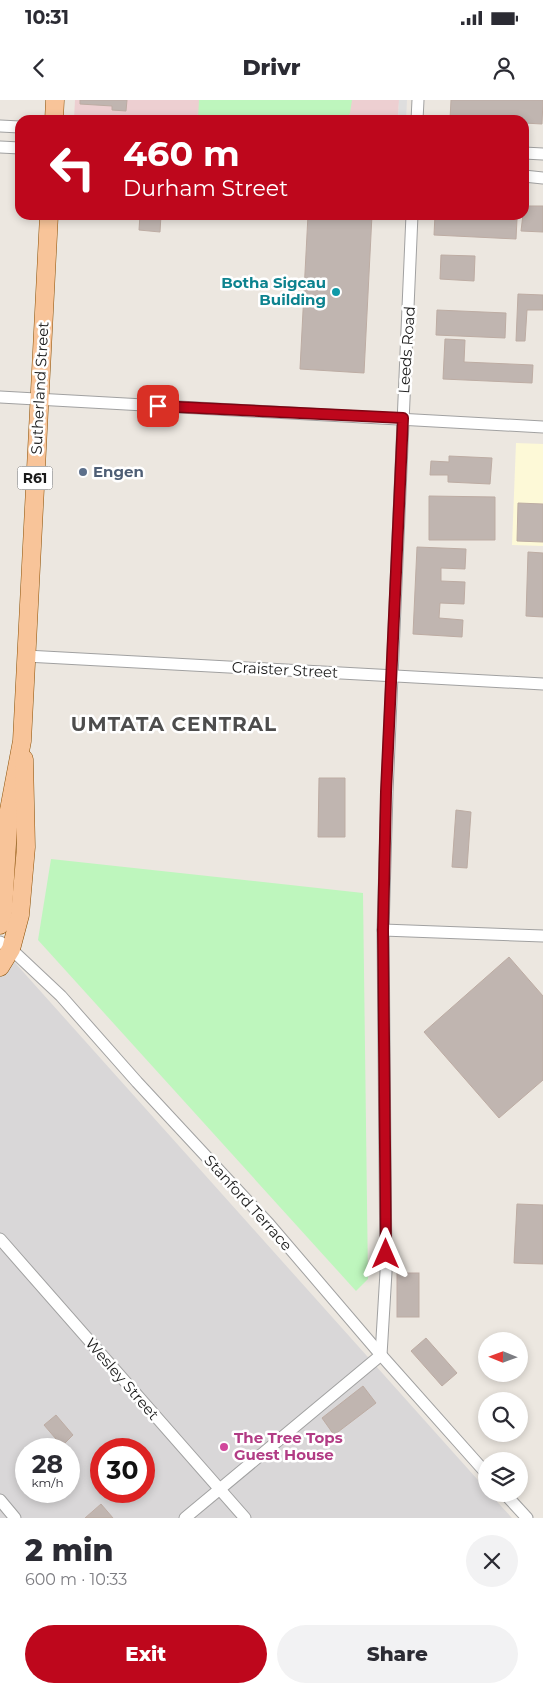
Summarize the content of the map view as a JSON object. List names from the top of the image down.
{
  "streets": {
    "main road": ["Sutherland Street", "R61"],
    "street": [
      "Leeds Road",
      "Craister Street",
      "Stanford Terrace",
      "Wesley Street"
    ]
  },
  "crossings": [
    ["Leeds Road", "Craister Street"],
    ["Leeds Road", "Stanford Terrace"],
    ["Sutherland Street", "Craister Street"],
    ["Sutherland Street", "Stanford Terrace"]
  ],
  "districts": ["UMTATA CENTRAL"],
  "places": ["Botha Sigcau Building", "Engen", "The Tree Tops Guest House"],
  "north": "left",
  "page": {
    "status": "10:31",
    "header": "Drivr",
    "turn": ["460 m", "Durham Street"],
    "speed": "28 km/h",
    "limit": "30",
    "heading": ["2 min", "600 m · 10:33"],
    "buttons": ["Exit", "Share"]
  }
}
